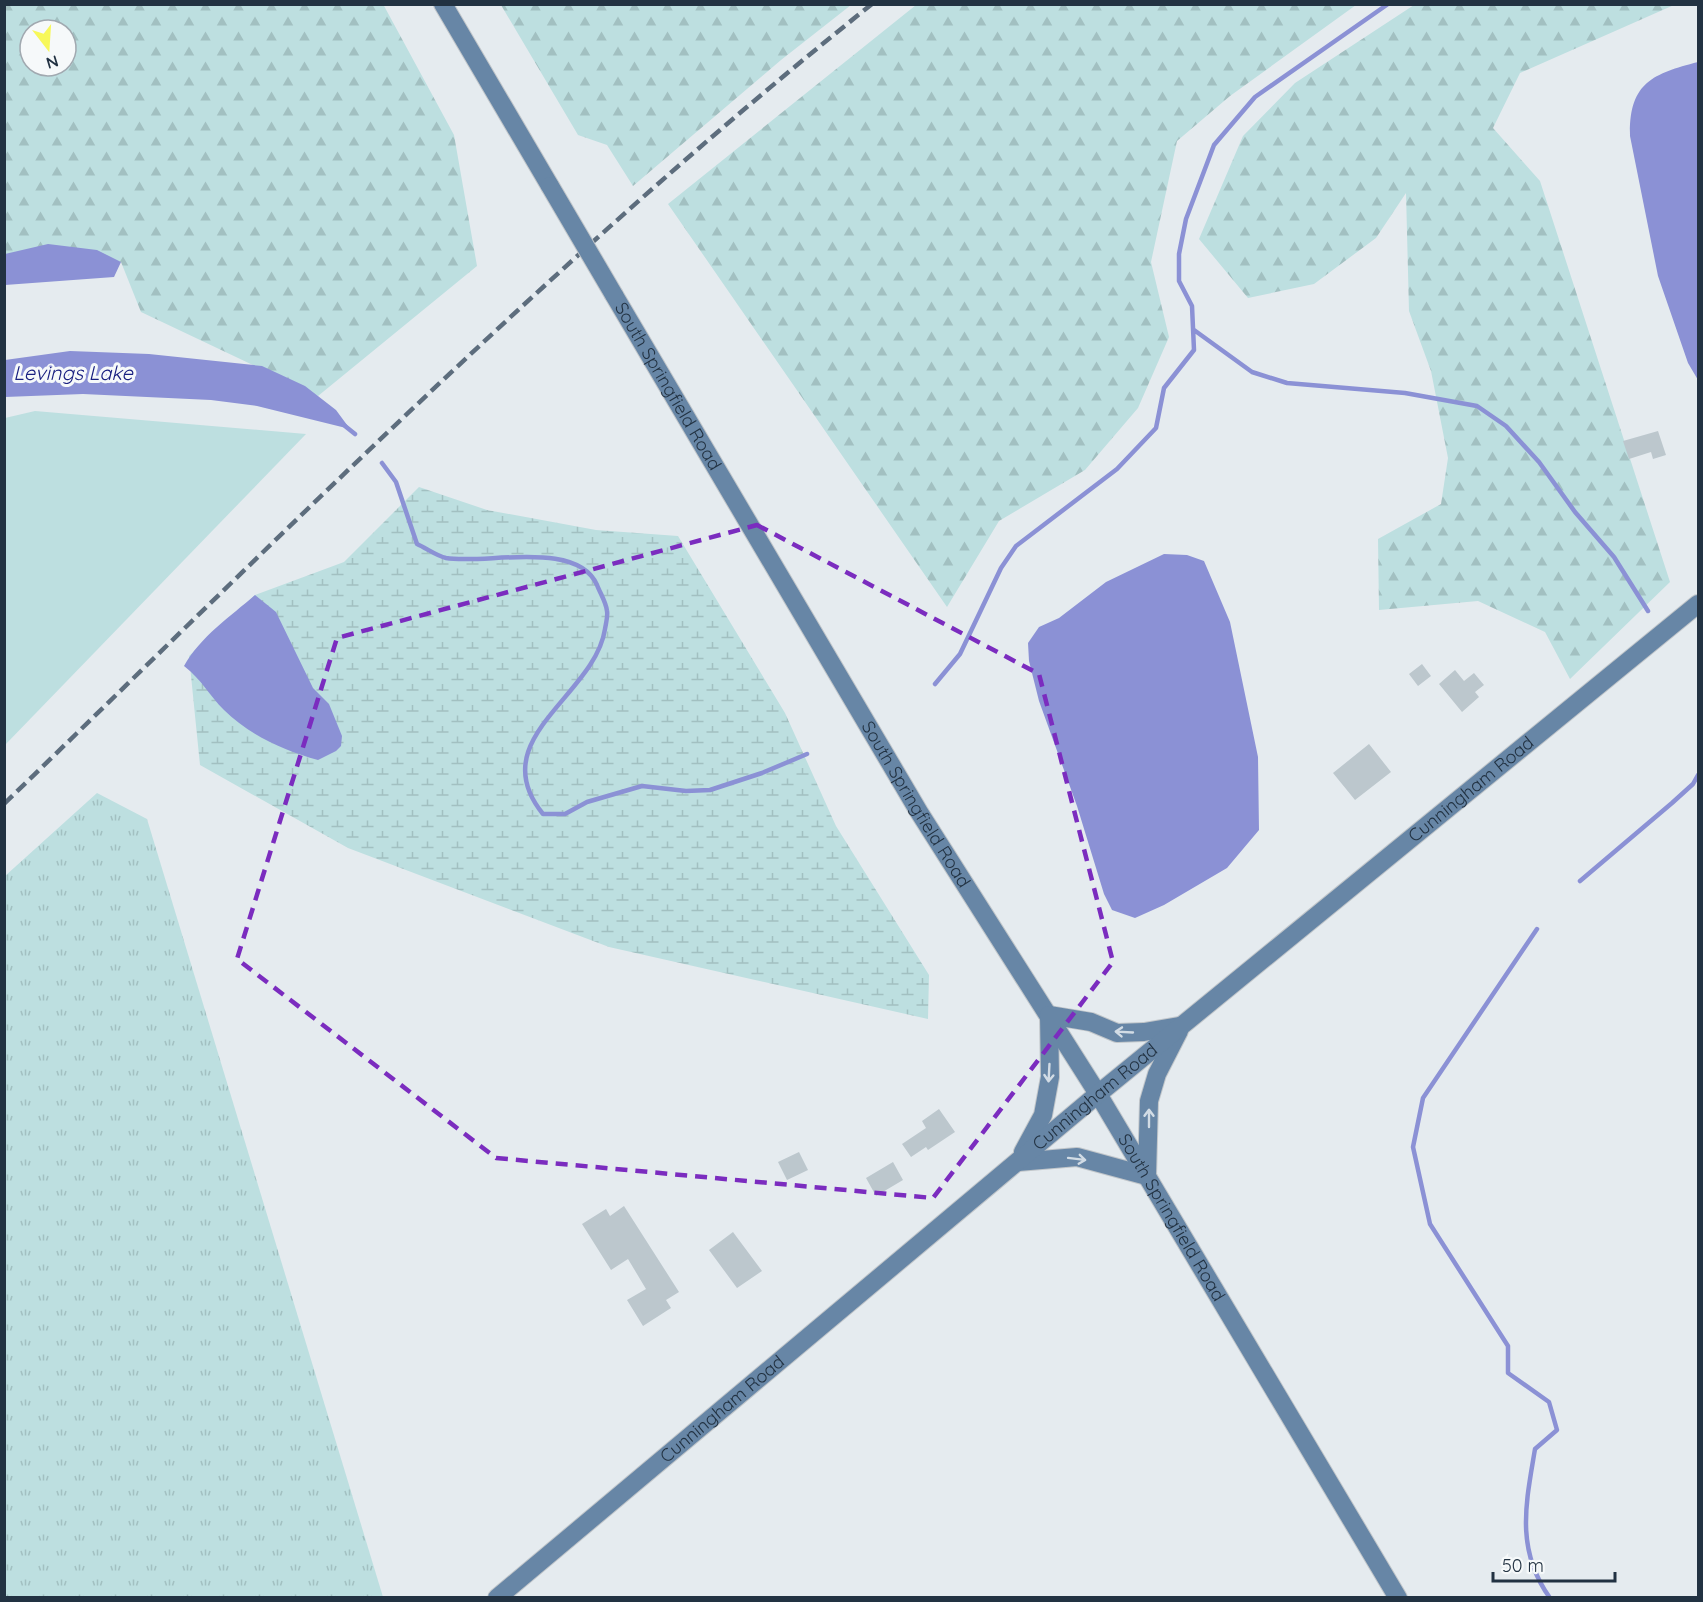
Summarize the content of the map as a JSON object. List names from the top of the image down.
{
  "streets": {
    "main road": ["South Springfield Road", "Cunningham Road"]
  },
  "crossings": [
    ["South Springfield Road", "Cunningham Road"]
  ],
  "water": ["Levings Lake"],
  "scale_bar": "50 m",
  "north": "bottom"
}
